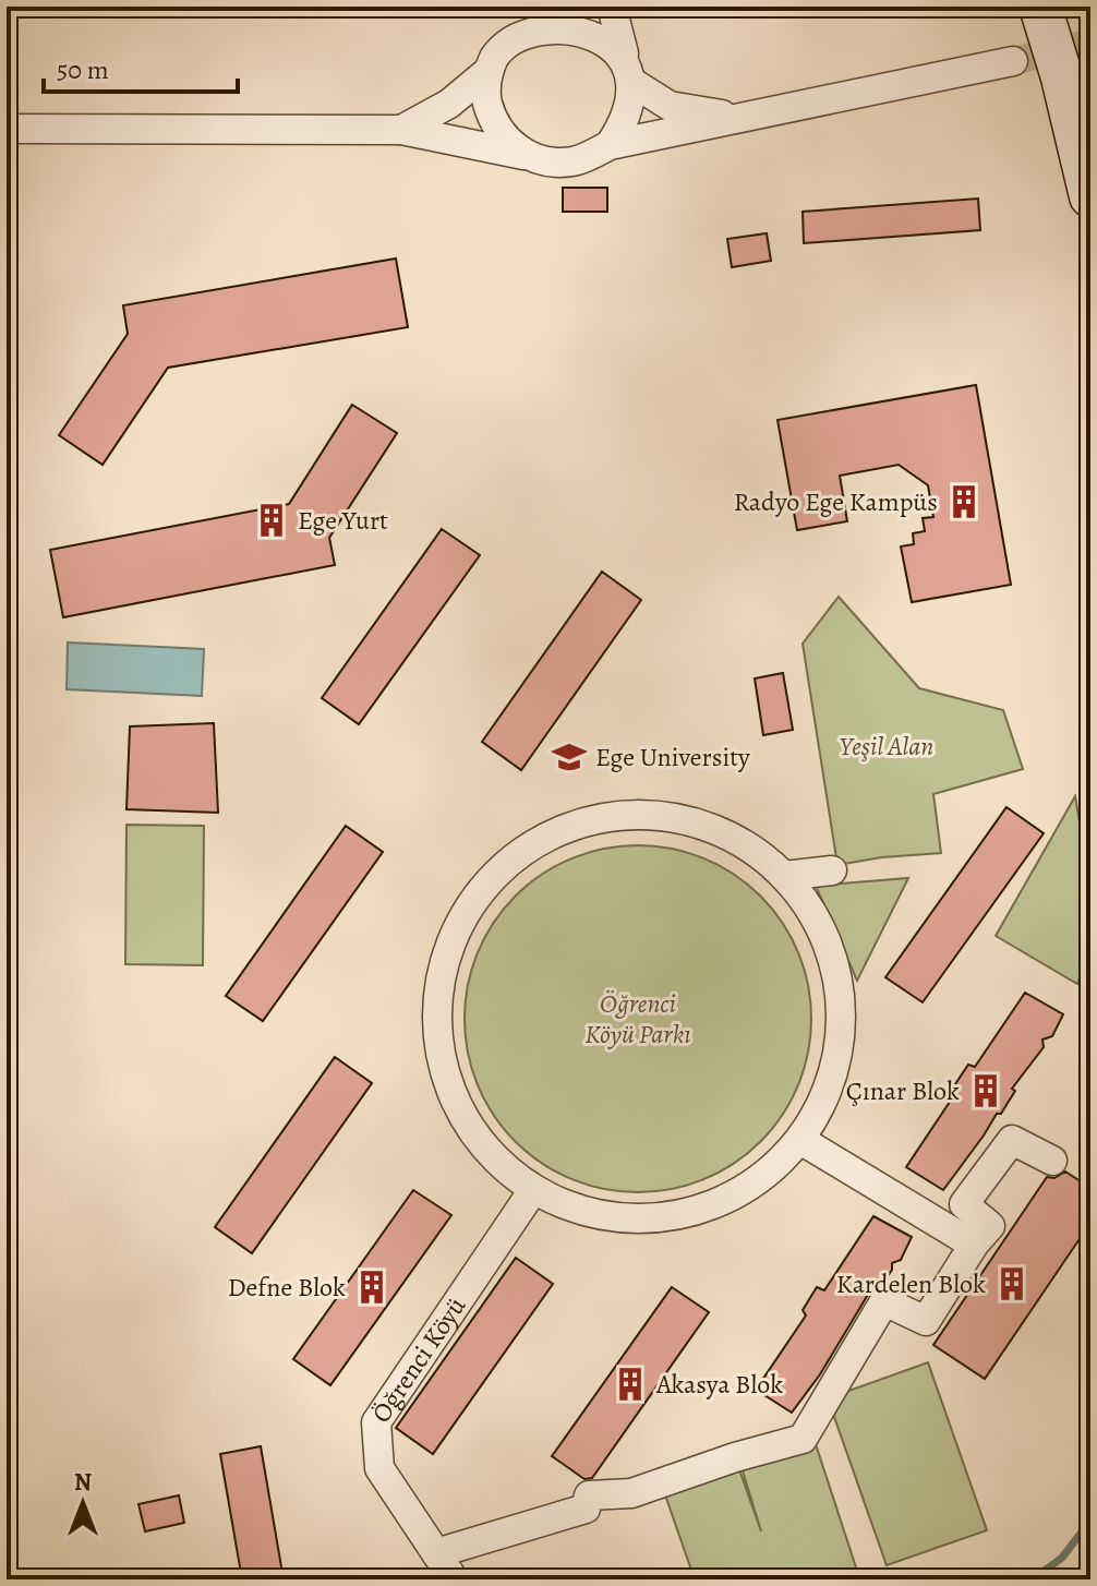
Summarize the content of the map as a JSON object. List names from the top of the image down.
{
  "streets": {
    "street": ["Öğrenci Köyü"]
  },
  "parks": ["Yeşil Alan", "Öğrenci Köyü Parkı"],
  "places": {
    "building": [
      "Radyo Ege Kampüs",
      "Ege Yurt",
      "Çınar Blok",
      "Kardelen Blok",
      "Defne Blok",
      "Akasya Blok"
    ],
    "school or university": ["Ege University"]
  },
  "scale_bar": "50 m",
  "north": "top"
}
